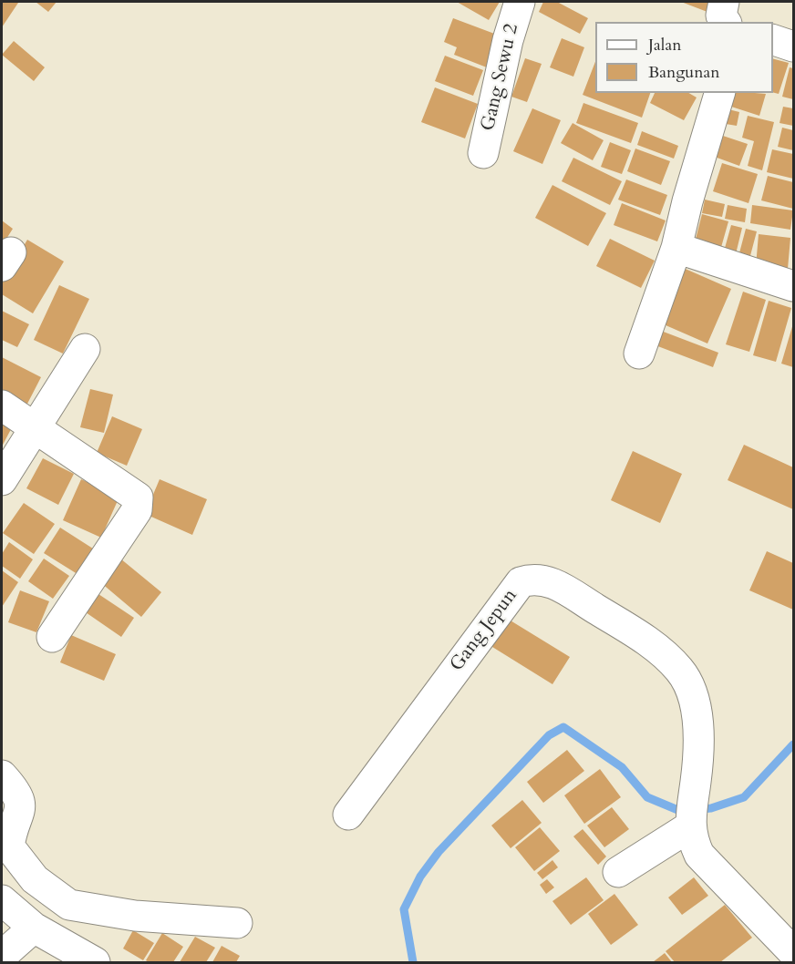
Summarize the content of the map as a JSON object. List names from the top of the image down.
{
  "streets": {
    "street": ["Gang Sewu 2", "Gang Jepun"]
  },
  "legend": ["Jalan", "Bangunan"]
}
